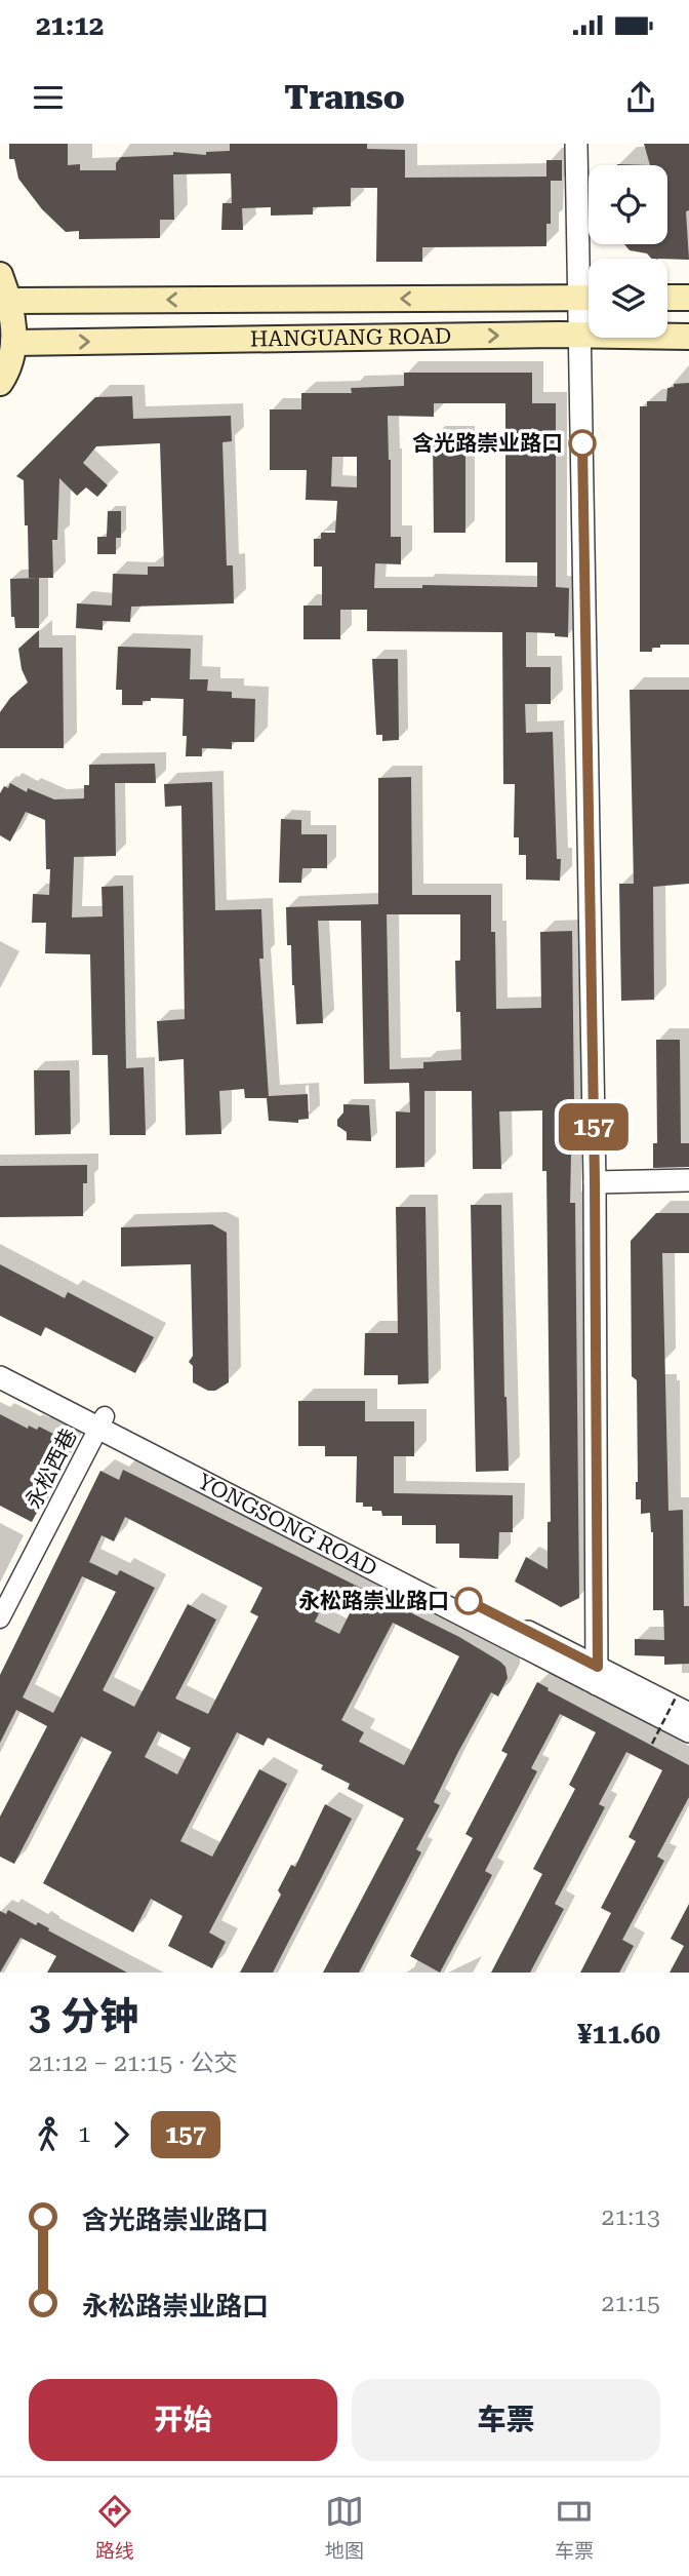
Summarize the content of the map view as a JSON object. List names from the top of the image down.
{
  "streets": {
    "main road": ["HANGUANG ROAD"],
    "street": ["永松西巷", "YONGSONG ROAD"]
  },
  "crossings": [
    ["永松西巷", "YONGSONG ROAD"]
  ],
  "places": ["含光路崇业路口", "永松路崇业路口"],
  "lines": ["bus line 157"],
  "page": {
    "status": "21:12",
    "header": "Transo",
    "on_map": "157",
    "heading": ["3 分钟", "21:12 – 21:15 · 公交", "¥11.60"],
    "legs": ["1", "157"],
    "list": [
      {
        "name": "含光路崇业路口",
        "value": "21:13"
      },
      {
        "name": "永松路崇业路口",
        "value": "21:15"
      }
    ],
    "buttons": ["开始", "车票"],
    "tabs": ["路线", "地图", "车票"]
  }
}
